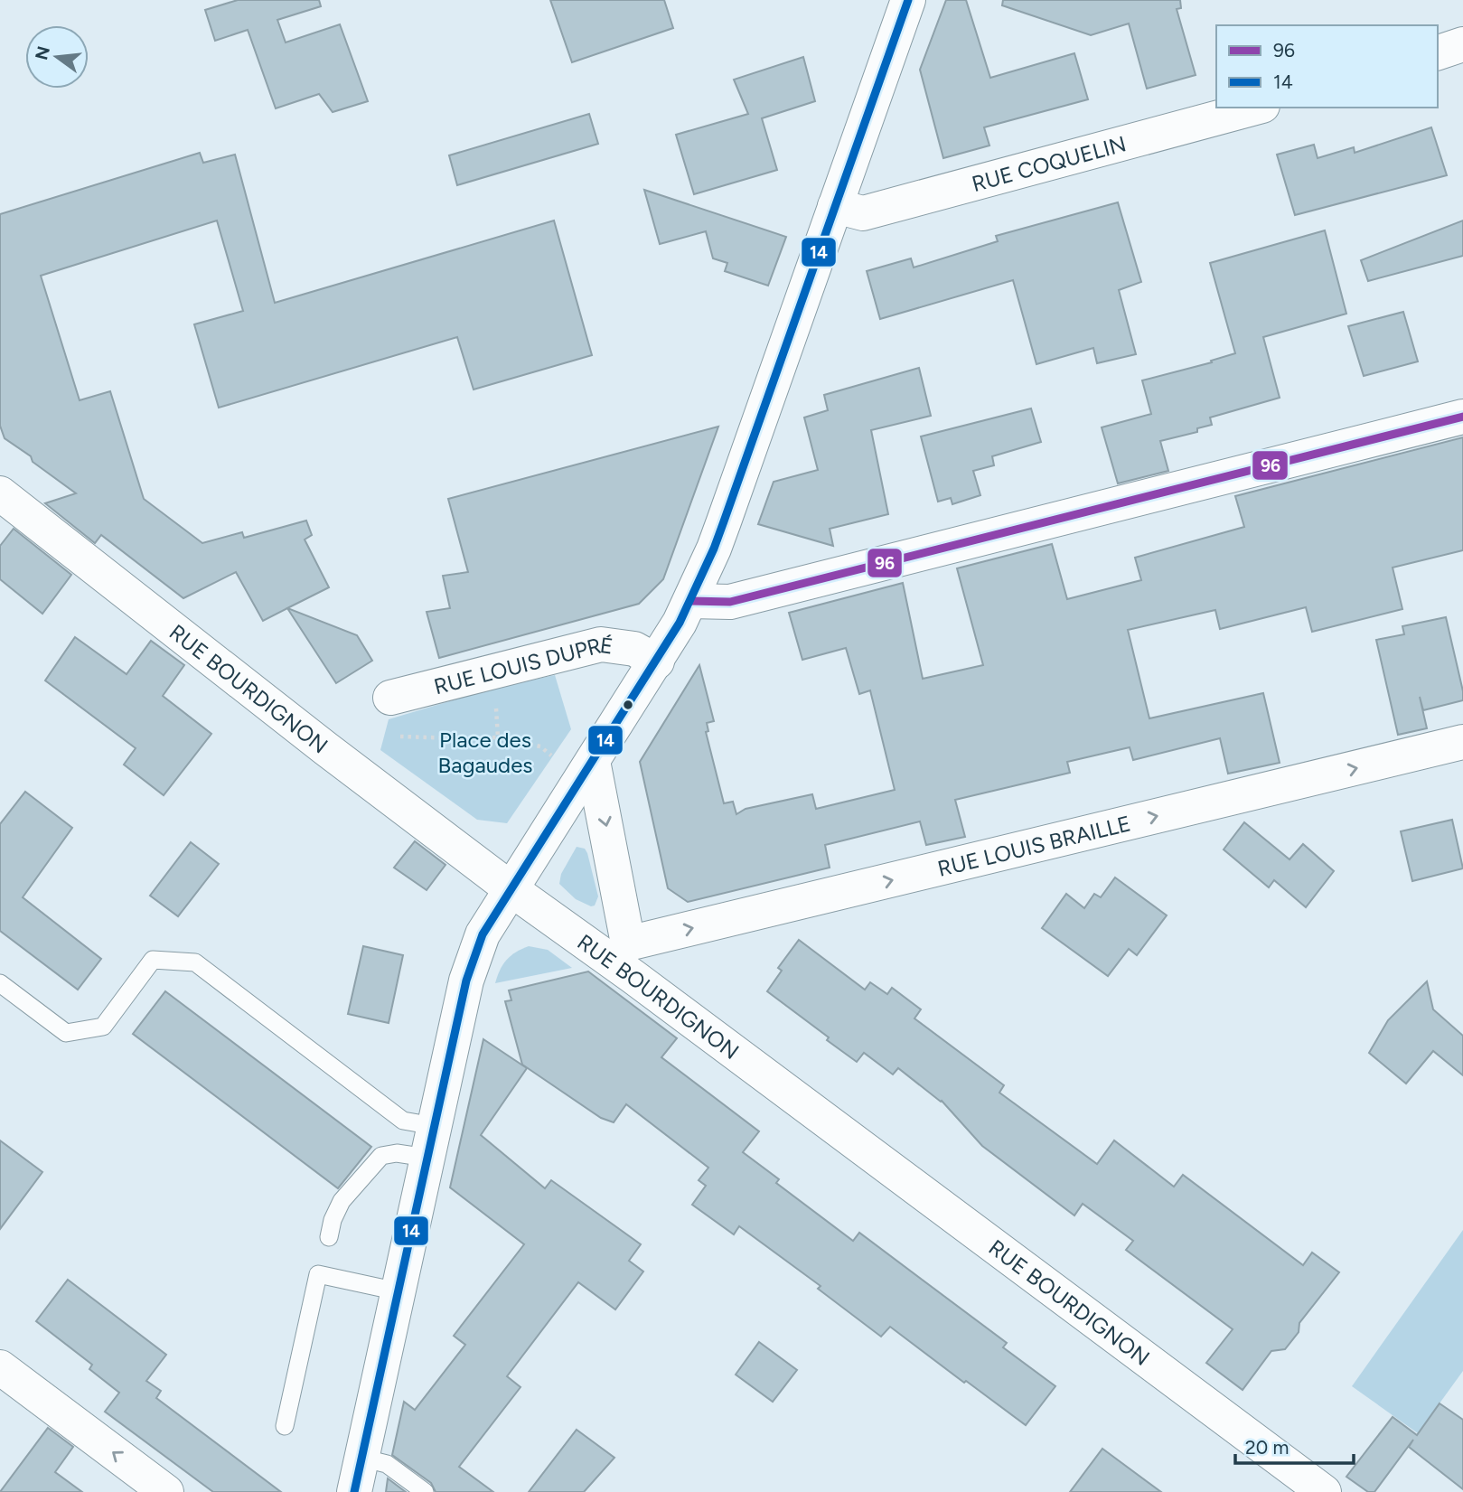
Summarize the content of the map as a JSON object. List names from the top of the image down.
{
  "streets": {
    "street": [
      "RUE COQUELIN",
      "RUE LOUIS DUPRÉ",
      "RUE BOURDIGNON",
      "RUE LOUIS BRAILLE"
    ]
  },
  "crossings": [
    ["RUE BOURDIGNON", "RUE LOUIS BRAILLE"]
  ],
  "one_way": ["RUE LOUIS BRAILLE"],
  "parks": ["Place des Bagaudes"],
  "lines": ["transit line 14", "transit line 96"],
  "legend": ["96", "14"],
  "scale_bar": "20 m",
  "north": "left"
}
